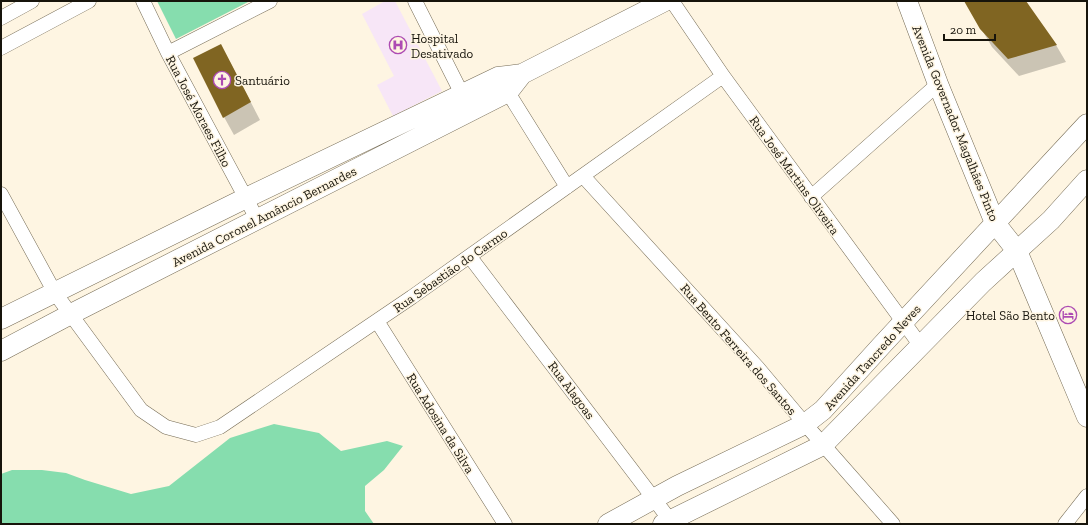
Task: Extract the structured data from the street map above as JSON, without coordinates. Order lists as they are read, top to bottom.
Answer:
{
  "streets": {
    "street": [
      "Rua José Moraes Filho",
      "Avenida Governador Magalhães Pinto",
      "Rua José Martins Oliveira",
      "Avenida Coronel Amâncio Bernardes",
      "Rua Sebastião do Carmo",
      "Rua Bento Ferreira dos Santos",
      "Avenida Tancredo Neves",
      "Rua Alagoas",
      "Rua Adosina da Silva"
    ]
  },
  "crossings": [
    ["Rua José Moraes Filho", "Avenida Coronel Amâncio Bernardes"],
    ["Avenida Governador Magalhães Pinto", "Avenida Tancredo Neves"],
    ["Rua José Martins Oliveira", "Rua Sebastião do Carmo"],
    ["Rua José Martins Oliveira", "Avenida Tancredo Neves"],
    ["Avenida Coronel Amâncio Bernardes", "Rua Sebastião do Carmo"],
    ["Rua Sebastião do Carmo", "Rua Bento Ferreira dos Santos"],
    ["Rua Sebastião do Carmo", "Rua Alagoas"],
    ["Rua Sebastião do Carmo", "Rua Adosina da Silva"],
    ["Rua Bento Ferreira dos Santos", "Avenida Tancredo Neves"],
    ["Avenida Tancredo Neves", "Rua Alagoas"]
  ],
  "places": {
    "hospital": ["Hospital Desativado"],
    "church": ["Santuário"],
    "hotel": ["Hotel São Bento"]
  },
  "scale_bar": "20 m"
}
